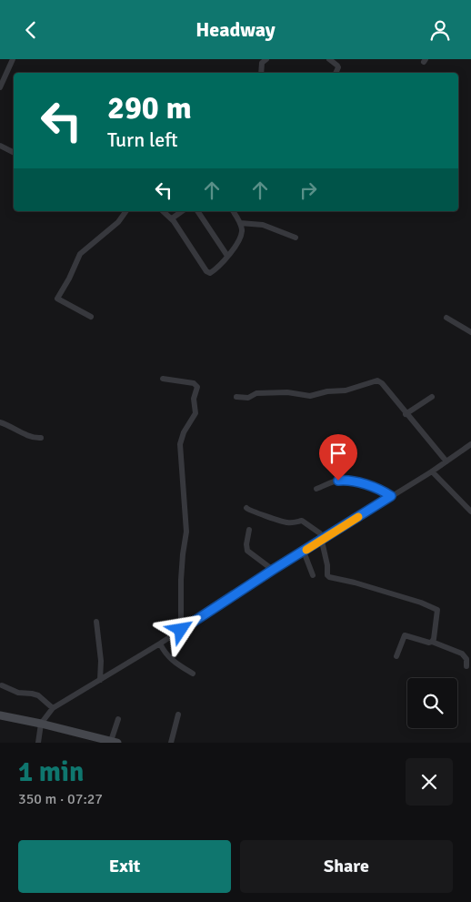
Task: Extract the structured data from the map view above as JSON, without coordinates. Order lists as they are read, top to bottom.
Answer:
{
  "page": {
    "header": "Headway",
    "turn": ["290 m", "Turn left"],
    "heading": ["1 min", "350 m · 07:27"],
    "buttons": ["Exit", "Share"]
  }
}
